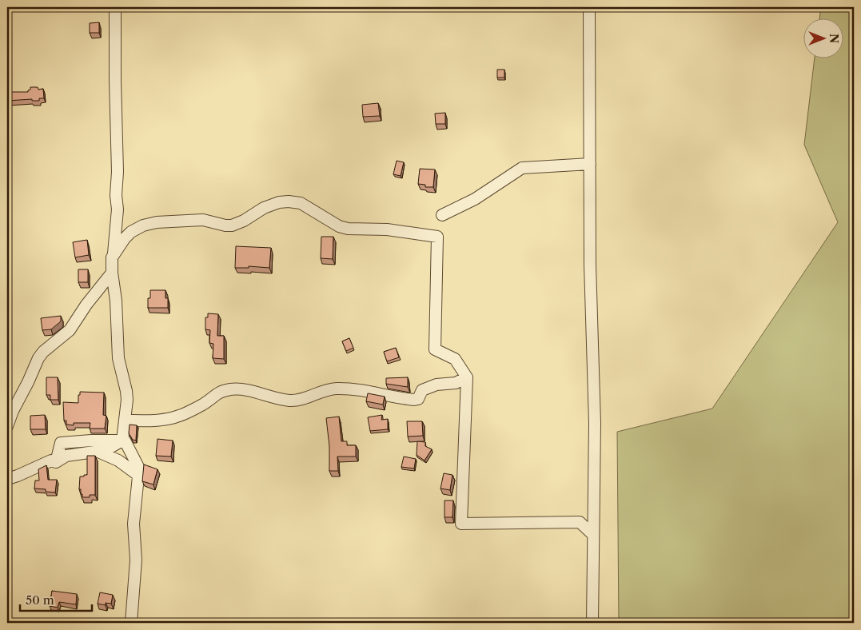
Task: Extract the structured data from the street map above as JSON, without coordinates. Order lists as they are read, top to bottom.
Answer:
{
  "scale_bar": "50 m",
  "north": "right"
}
